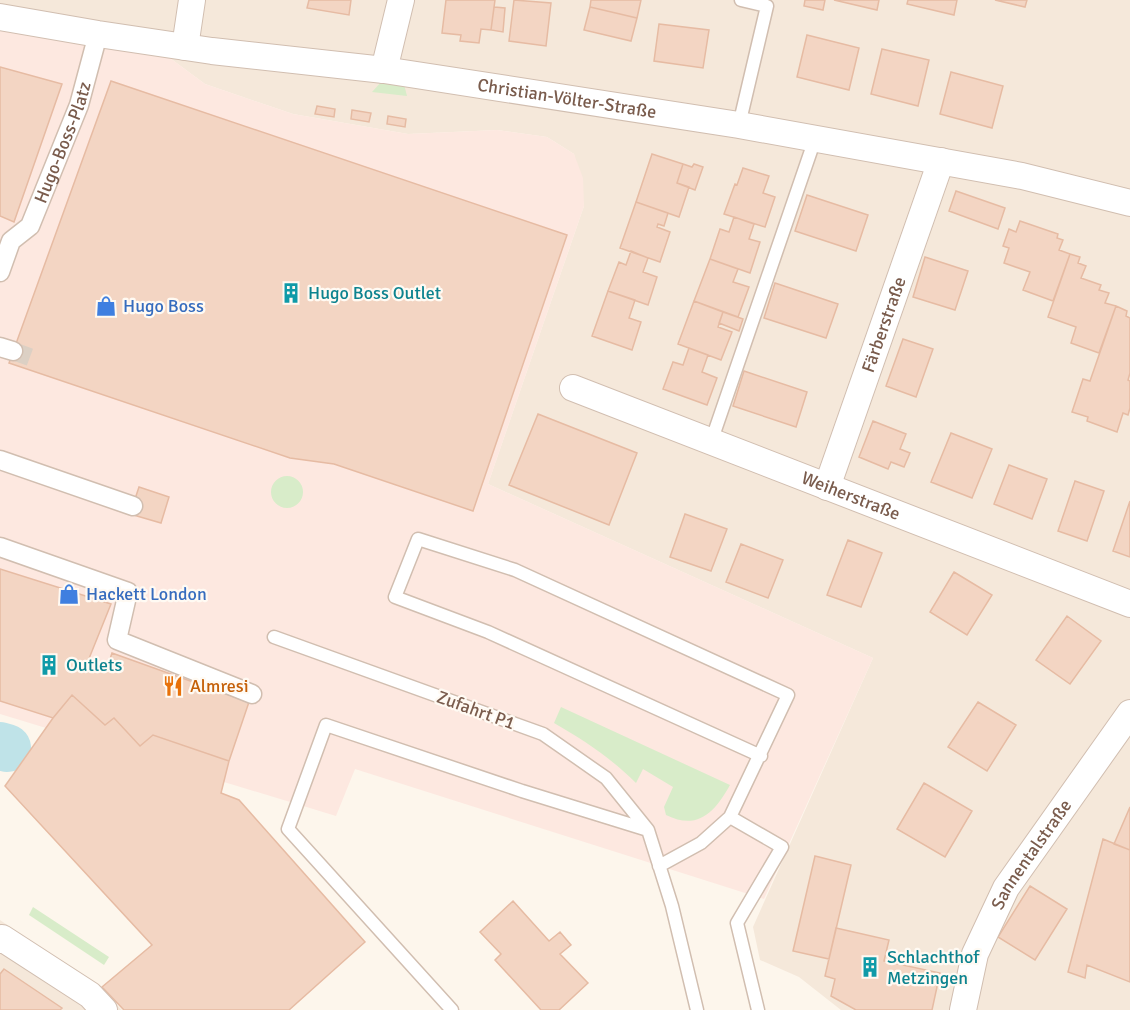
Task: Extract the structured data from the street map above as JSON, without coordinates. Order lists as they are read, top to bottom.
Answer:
{
  "streets": {
    "street": [
      "Christian-Völter-Straße",
      "Hugo-Boss-Platz",
      "Färberstraße",
      "Weiherstraße",
      "Sannentalstraße"
    ],
    "lane": ["Zufahrt P1"]
  },
  "crossings": [
    ["Christian-Völter-Straße", "Hugo-Boss-Platz"],
    ["Christian-Völter-Straße", "Färberstraße"],
    ["Färberstraße", "Weiherstraße"]
  ],
  "places": {
    "building": ["Hugo Boss Outlet", "Outlets", "Schlachthof Metzingen"],
    "shop": ["Hugo Boss", "Hackett London"],
    "restaurant": ["Almresi"]
  }
}
